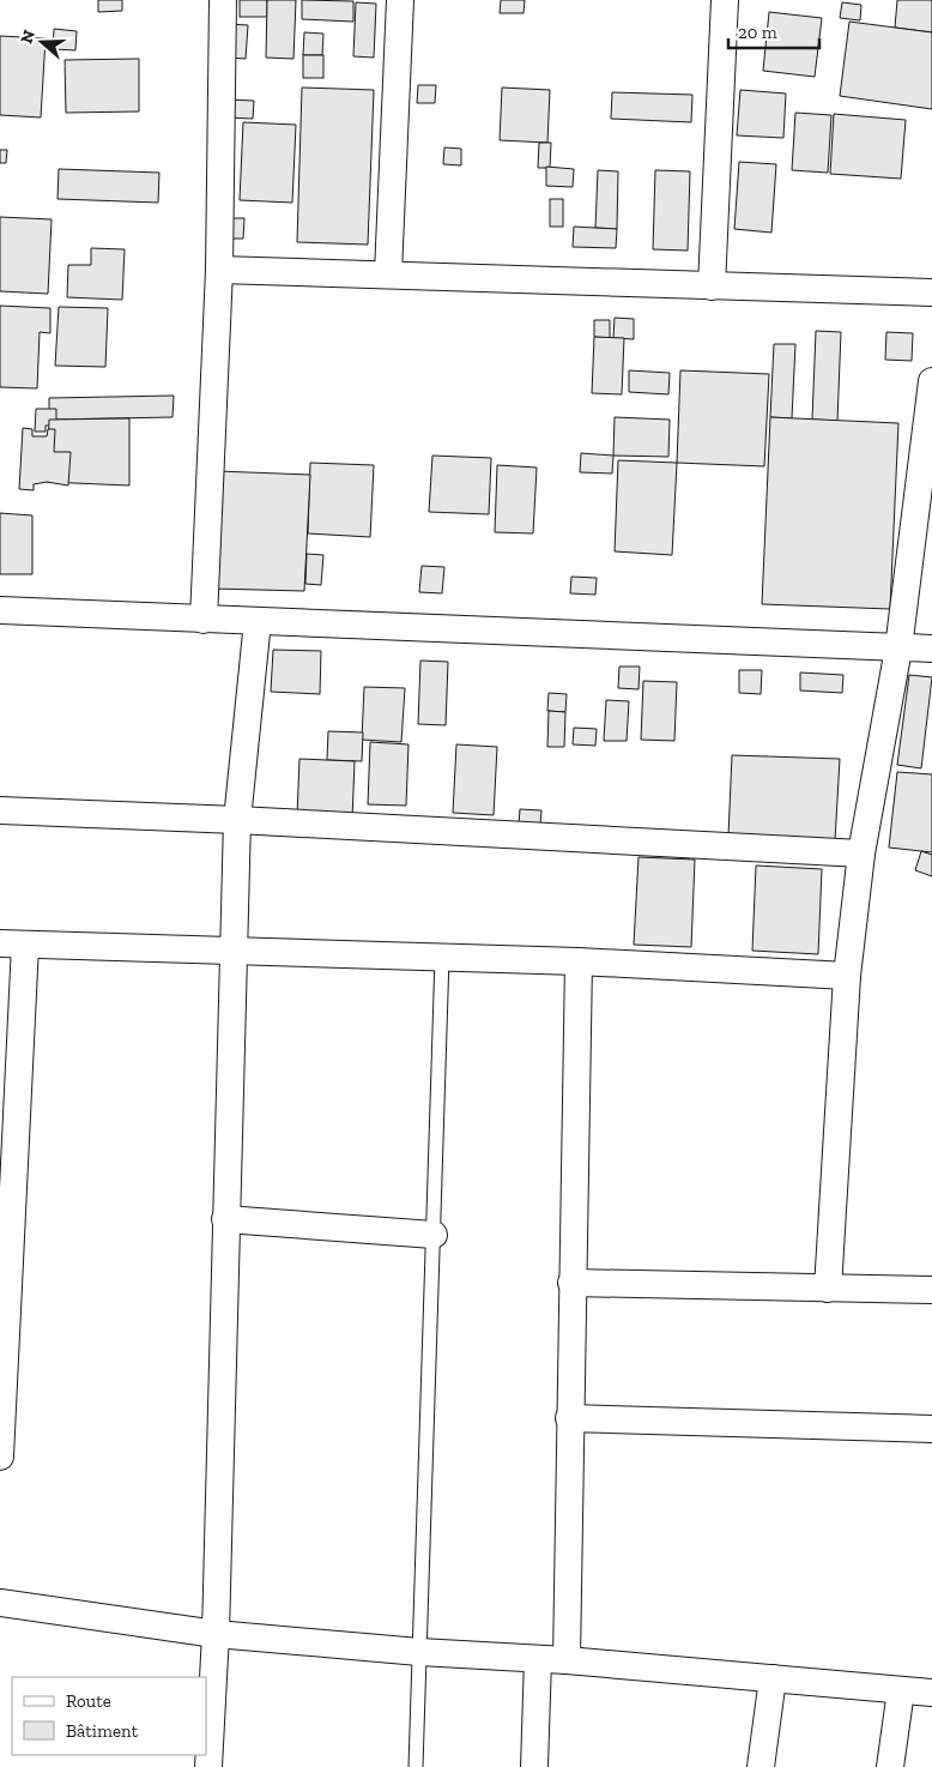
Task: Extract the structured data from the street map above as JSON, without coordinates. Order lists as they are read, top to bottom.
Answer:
{
  "legend": ["Route", "Bâtiment"],
  "scale_bar": "20 m",
  "north": "left"
}
